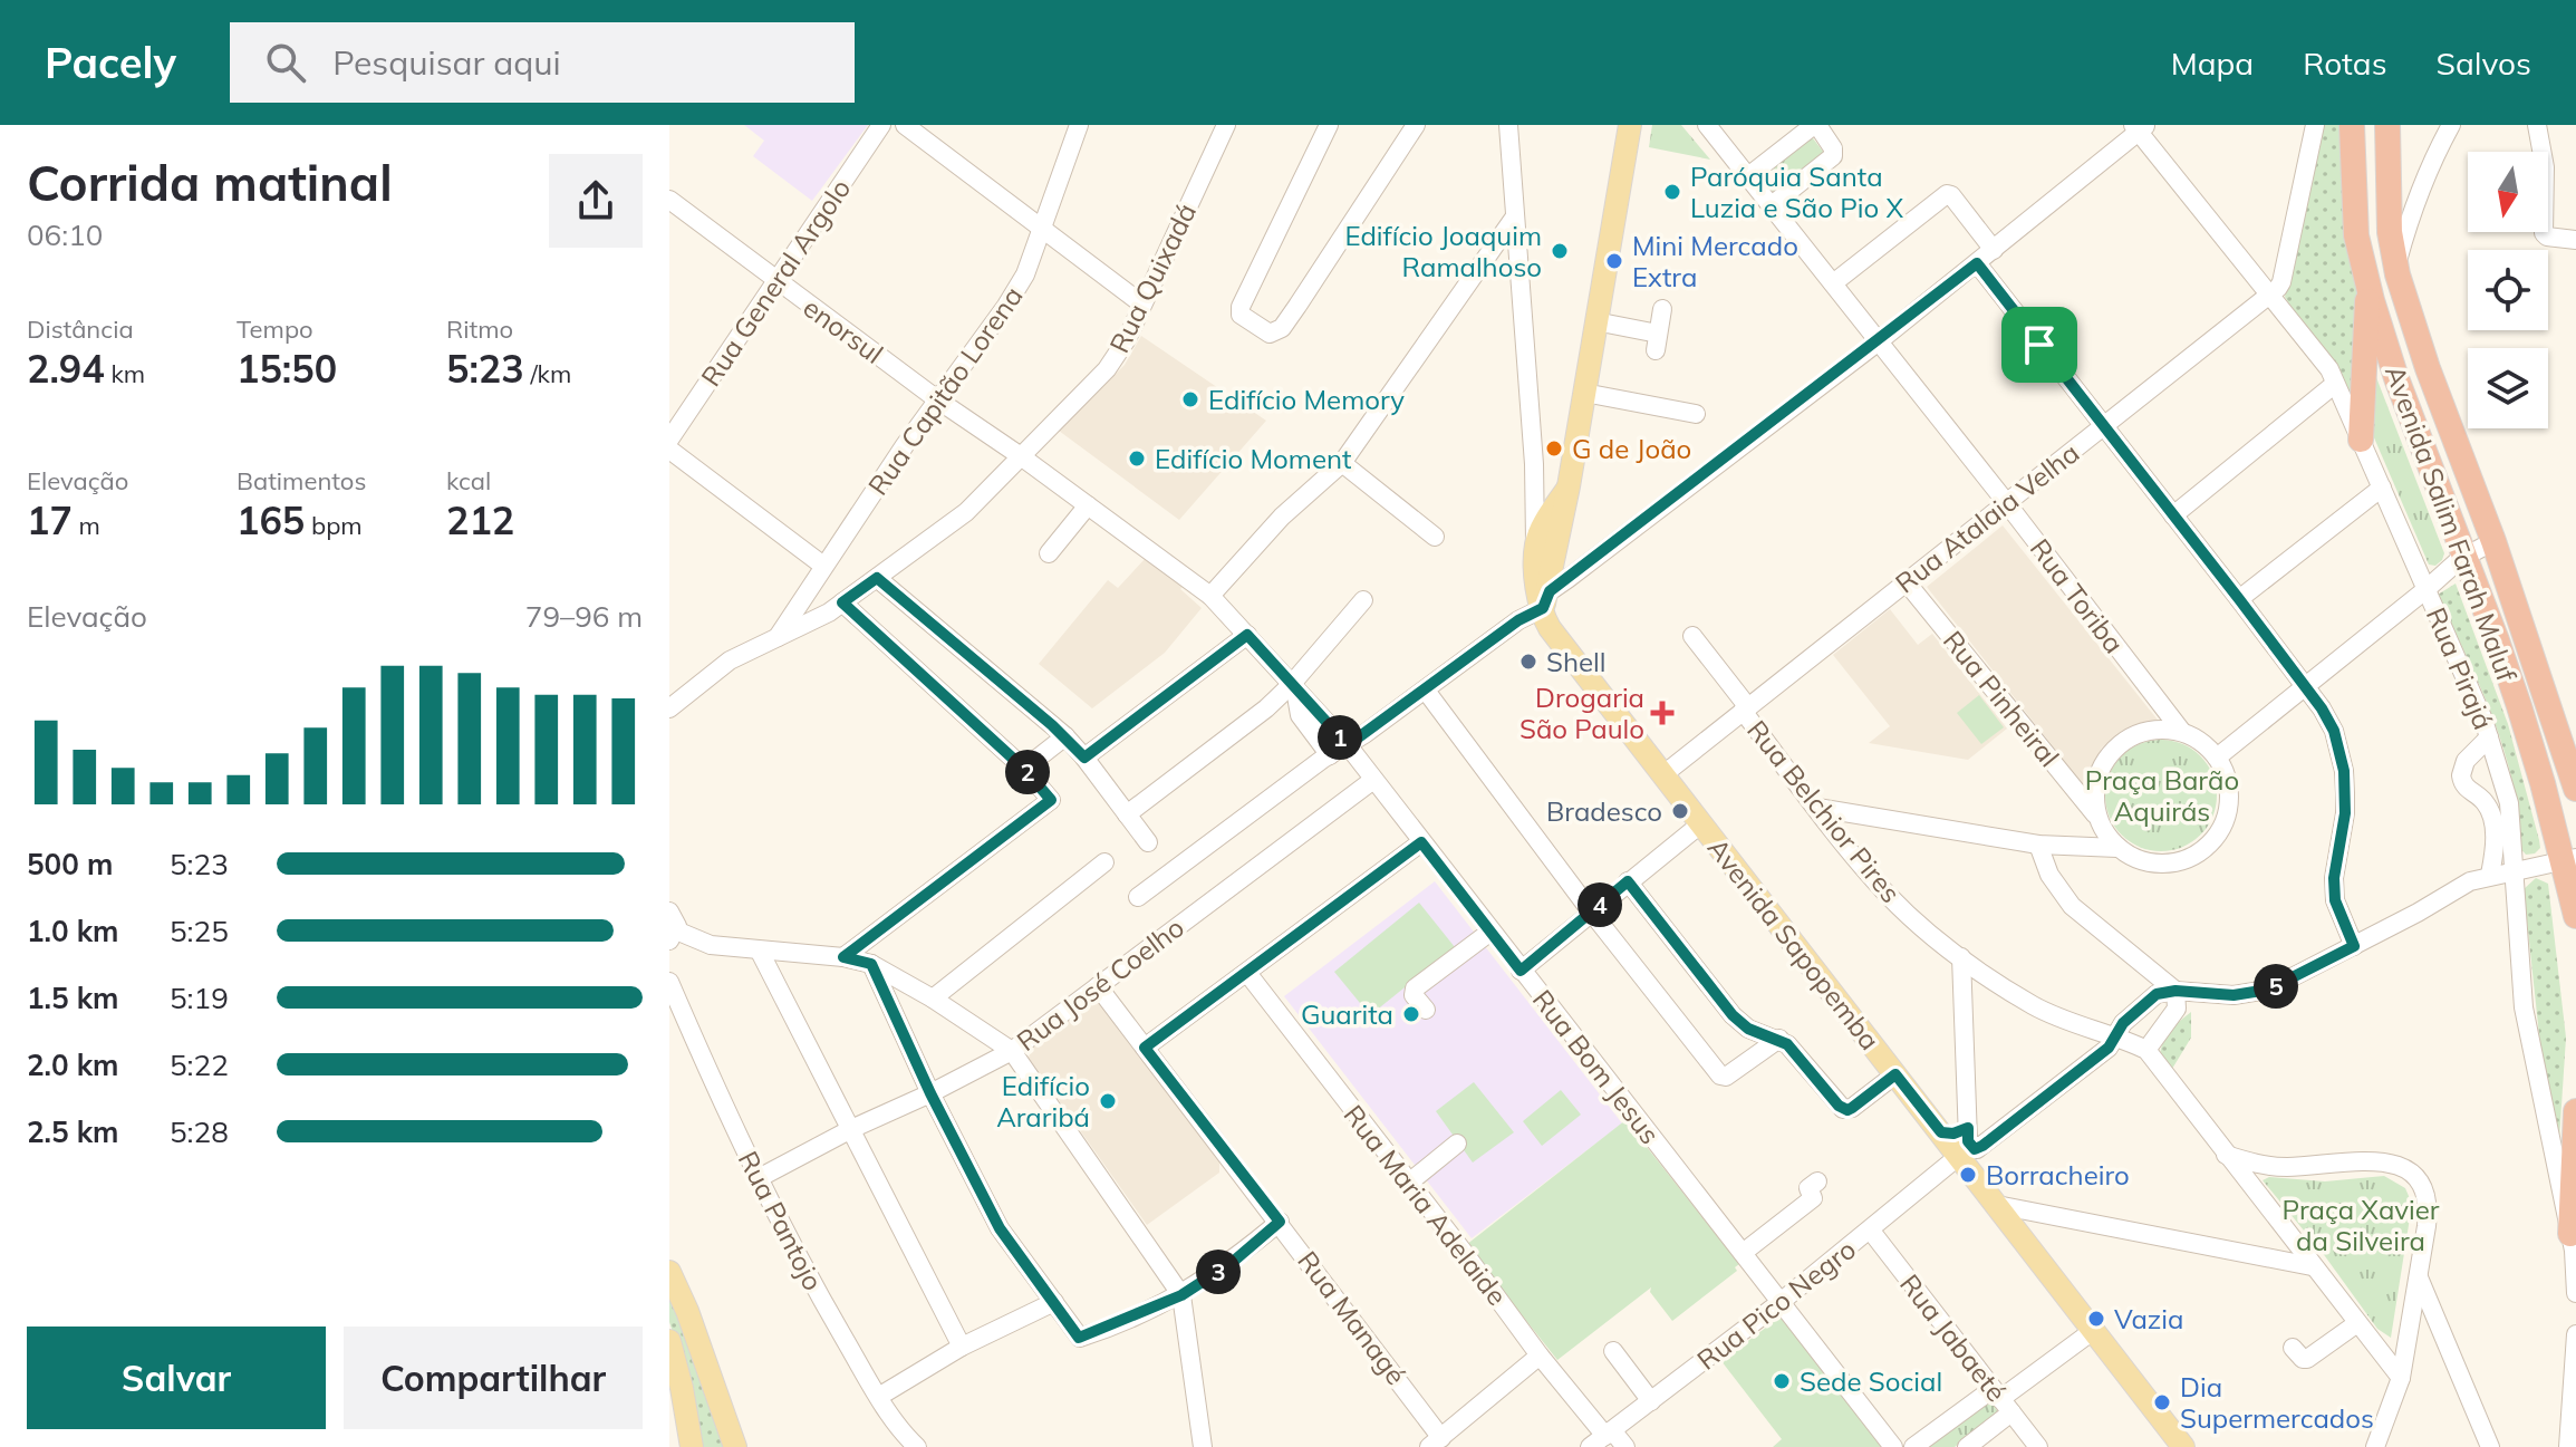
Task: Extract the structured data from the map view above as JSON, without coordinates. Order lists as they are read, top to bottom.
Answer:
{
  "streets": {
    "highway": ["Avenida Salim Farah Maluf"],
    "main road": ["Avenida Sapopemba"],
    "street": [
      "Rua Quixadá",
      "Rua General Argolo",
      "enorsul",
      "Rua Capitão Lorena",
      "Rua Atalaia Velha",
      "Rua Toriba",
      "Rua Pirajá",
      "Rua Pinheiral",
      "Rua Belchior Pires",
      "Rua José Coelho",
      "Rua Bom Jesus",
      "Rua Maria Adelaide",
      "Rua Pantojo",
      "Rua Pico Negro",
      "Rua Managé",
      "Rua Jabaeté"
    ]
  },
  "crossings": [
    ["Rua Quixadá", "enorsul"],
    ["Rua Quixadá", "Rua Capitão Lorena"],
    ["Rua Quixadá", "Rua Bom Jesus"],
    ["Rua General Argolo", "enorsul"],
    ["enorsul", "Rua Capitão Lorena"],
    ["enorsul", "Rua Bom Jesus"],
    ["Rua Atalaia Velha", "Rua Toriba"],
    ["Rua Atalaia Velha", "Rua Pirajá"],
    ["Rua Atalaia Velha", "Rua Pinheiral"],
    ["Rua Atalaia Velha", "Rua Belchior Pires"],
    ["Rua Atalaia Velha", "Avenida Sapopemba"],
    ["Rua Toriba", "Rua Pinheiral"],
    ["Avenida Sapopemba", "Rua Pico Negro"],
    ["Rua José Coelho", "Rua Bom Jesus"],
    ["Rua José Coelho", "Rua Pantojo"],
    ["Rua José Coelho", "Rua Managé"],
    ["Rua Bom Jesus", "Rua Pico Negro"],
    ["Rua Maria Adelaide", "Rua Pico Negro"],
    ["Rua Pico Negro", "Rua Jabaeté"]
  ],
  "parks": ["Praça Barão Aquirás", "Praça Xavier da Silveira"],
  "places": {
    "other": [
      "Paróquia Santa Luzia e São Pio X",
      "Edifício Joaquim Ramalhoso",
      "Mini Mercado Extra",
      "Edifício Memory",
      "G de João",
      "Edifício Moment",
      "Shell",
      "Bradesco",
      "Guarita",
      "Edifício Araribá",
      "Borracheiro",
      "Vazia",
      "Sede Social",
      "Dia Supermercados"
    ],
    "health": ["Drogaria São Paulo"]
  },
  "north": "bottom",
  "page": {
    "header": "Pacely",
    "search": "Pesquisar aqui",
    "nav": ["Mapa", "Rotas", "Salvos"],
    "heading": ["Corrida matinal", "06:10"],
    "stats": [
      ["Distância", "2.94 km"],
      ["Tempo", "15:50"],
      ["Ritmo", "5:23 /km"],
      ["Elevação", "17 m"],
      ["Batimentos", "165 bpm"],
      ["kcal", "212"]
    ],
    "chart": ["Elevação", "79–96 m"],
    "pins": [
      "1",
      "2",
      "4",
      "5",
      "3"
    ],
    "list": [
      {
        "name": "500 m",
        "note": "5:23"
      },
      {
        "name": "1.0 km",
        "note": "5:25"
      },
      {
        "name": "1.5 km",
        "note": "5:19"
      },
      {
        "name": "2.0 km",
        "note": "5:22"
      },
      {
        "name": "2.5 km",
        "note": "5:28"
      }
    ],
    "buttons": ["Salvar", "Compartilhar"]
  }
}
